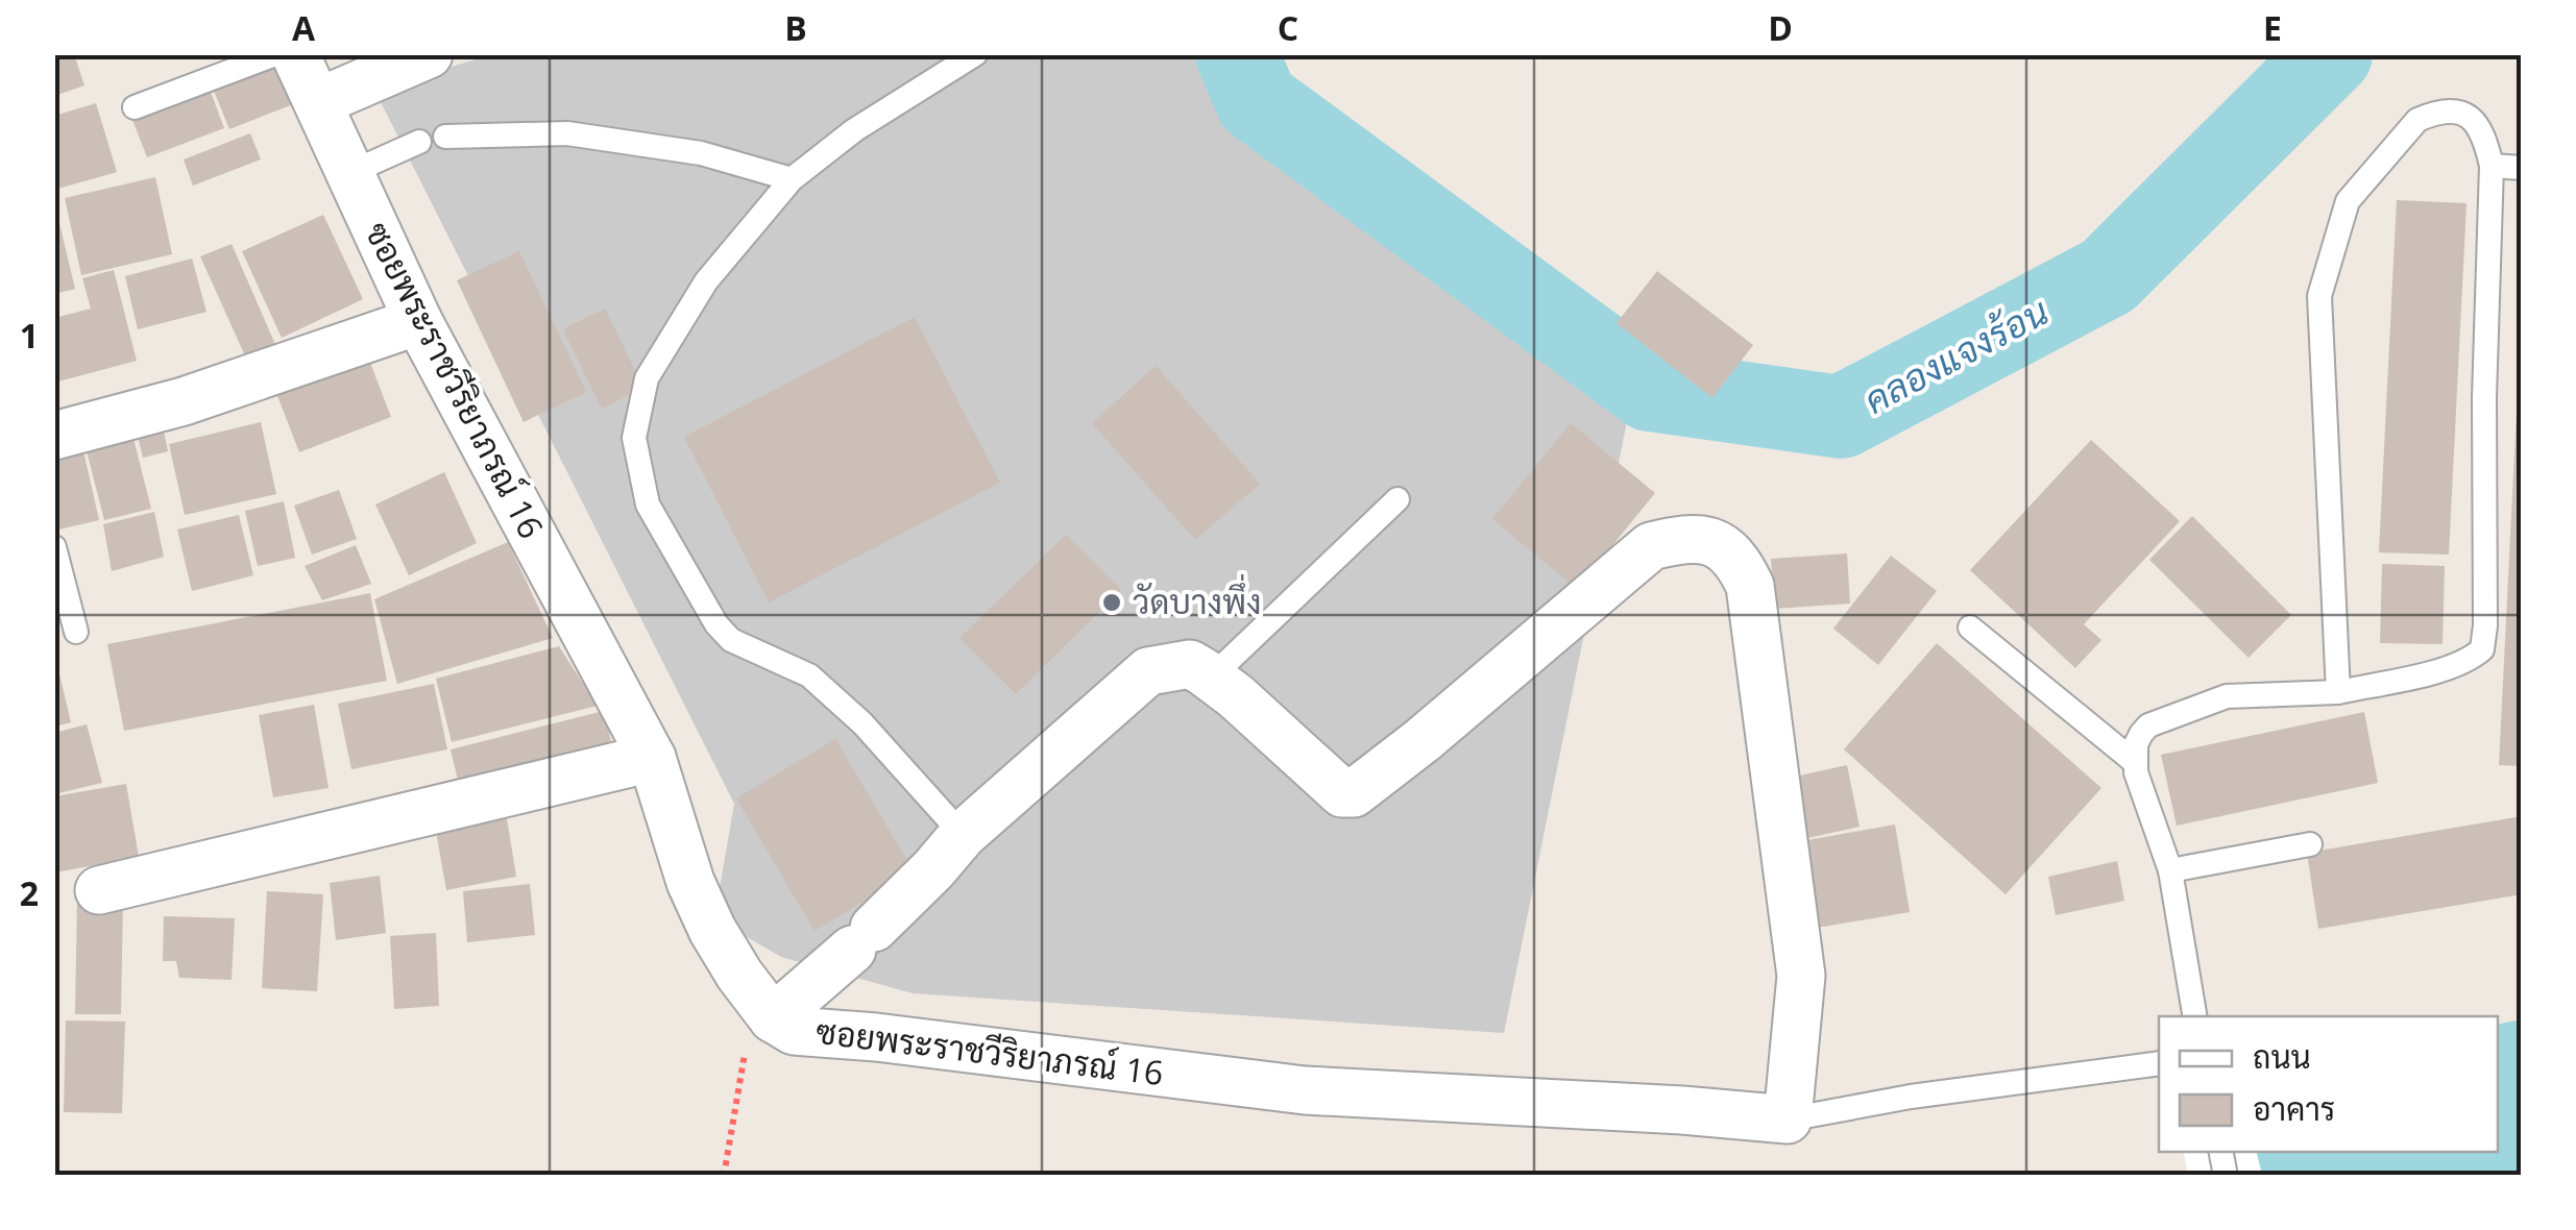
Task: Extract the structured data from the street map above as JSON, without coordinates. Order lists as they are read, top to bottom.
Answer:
{
  "streets": {
    "street": ["ซอยพระราชวีริยาภรณ์ 16"]
  },
  "water": ["คลองแจงร้อน"],
  "places": ["วัดบางพึ่ง"],
  "legend": ["ถนน", "อาคาร"],
  "grid": {
    "columns": [
      "A",
      "B",
      "C",
      "D",
      "E"
    ],
    "rows": ["1", "2"]
  }
}
